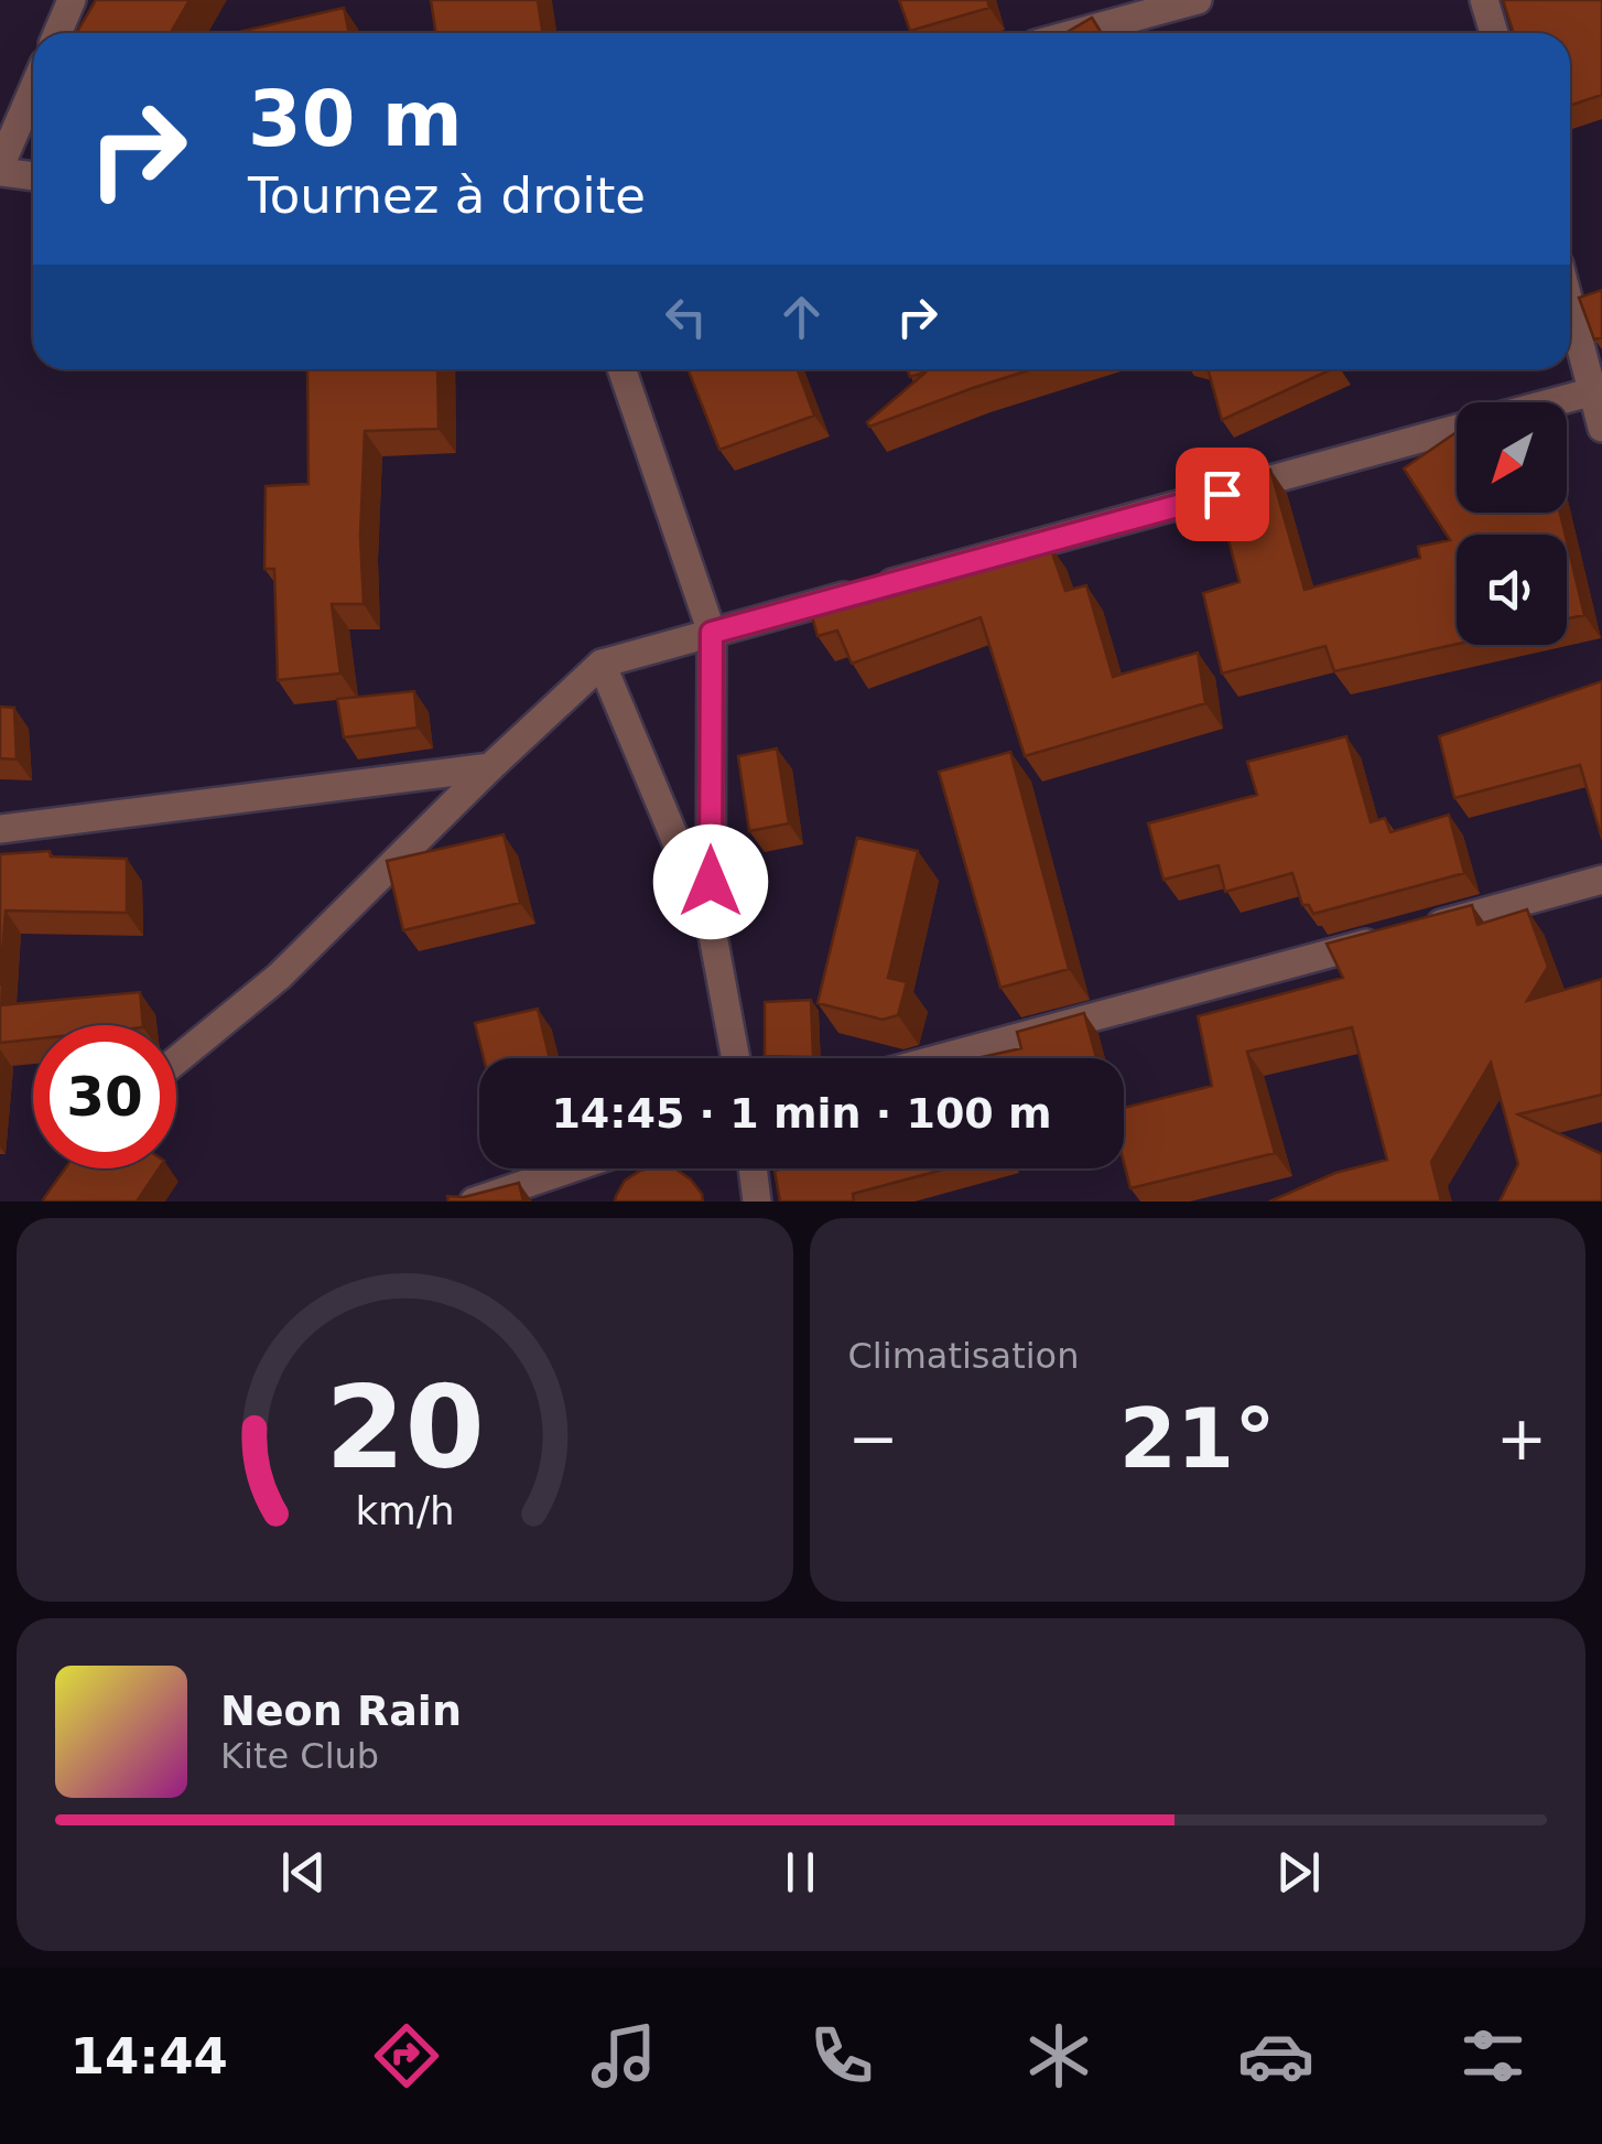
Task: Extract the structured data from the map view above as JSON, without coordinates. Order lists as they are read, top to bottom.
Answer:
{
  "north": "bottom left",
  "page": {
    "turn": ["30 m", "Tournez à droite"],
    "limit": "30",
    "trip": "14:45 · 1 min · 100 m",
    "tile": "Climatisation",
    "heat": ["−", "21°", "+"],
    "song": ["Neon Rain", "Kite Club"],
    "tabs": "14:44",
    "gauge": ["20", "km/h"]
  }
}
